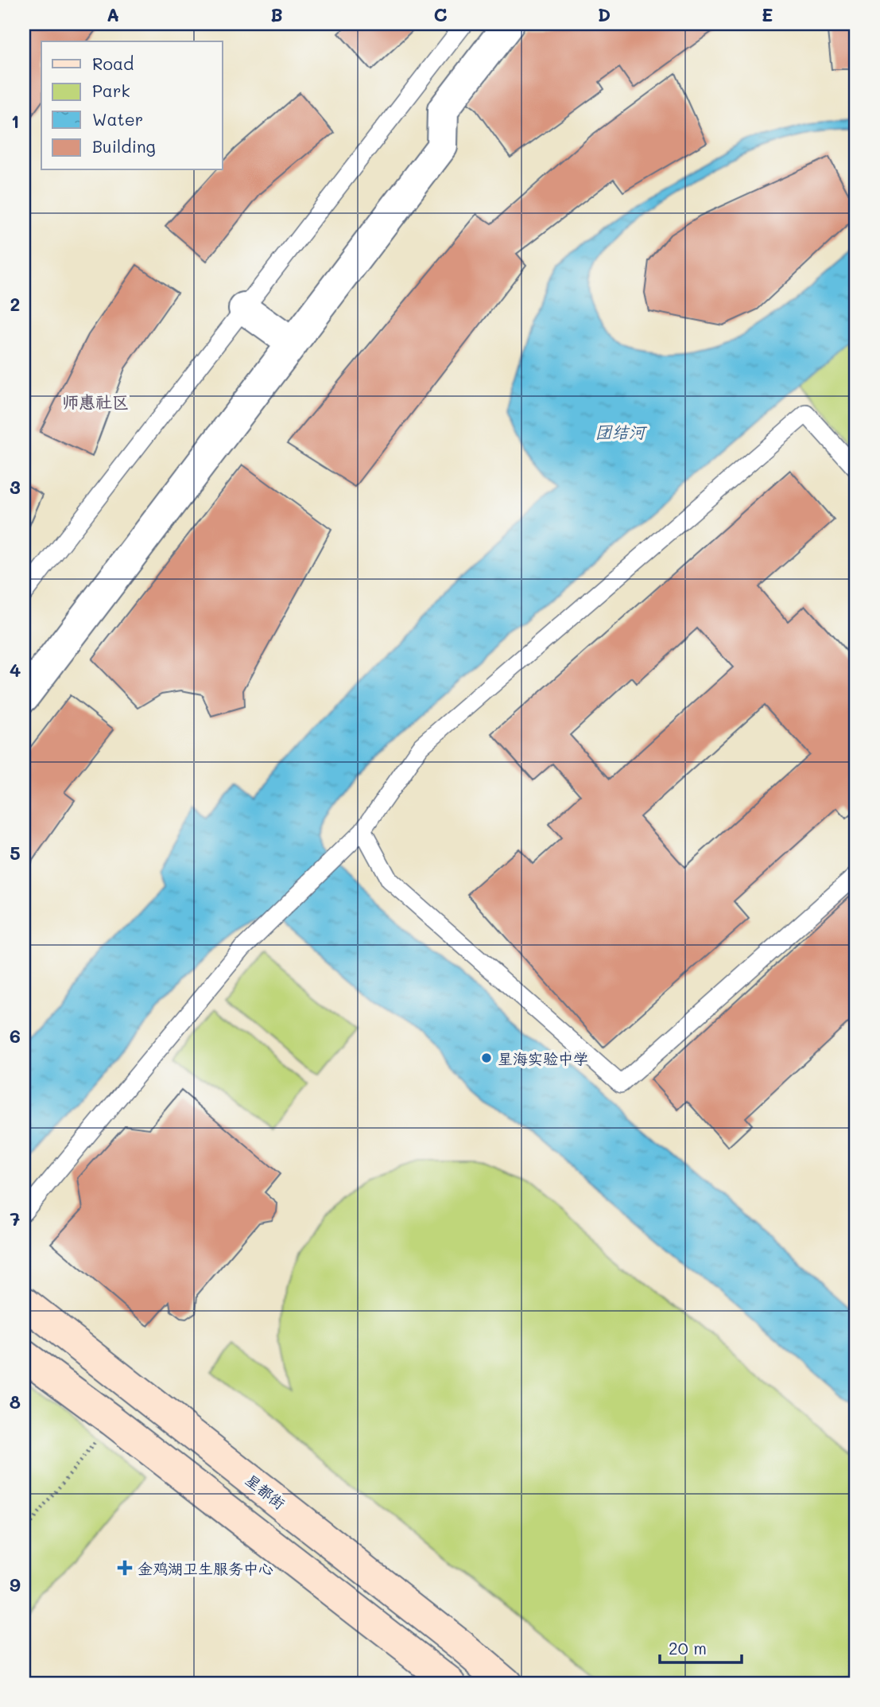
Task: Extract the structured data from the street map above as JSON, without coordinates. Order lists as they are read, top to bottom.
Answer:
{
  "streets": {
    "main road": ["星都街"]
  },
  "districts": ["师惠社区"],
  "water": ["团结河"],
  "places": {
    "other": ["星海实验中学"],
    "health": ["金鸡湖卫生服务中心"]
  },
  "legend": [
    "Road",
    "Park",
    "Water",
    "Building"
  ],
  "scale_bar": "20 m",
  "grid": {
    "columns": [
      "A",
      "B",
      "C",
      "D",
      "E"
    ],
    "rows": [
      "1",
      "2",
      "3",
      "4",
      "5",
      "6",
      "7",
      "8",
      "9"
    ]
  }
}
